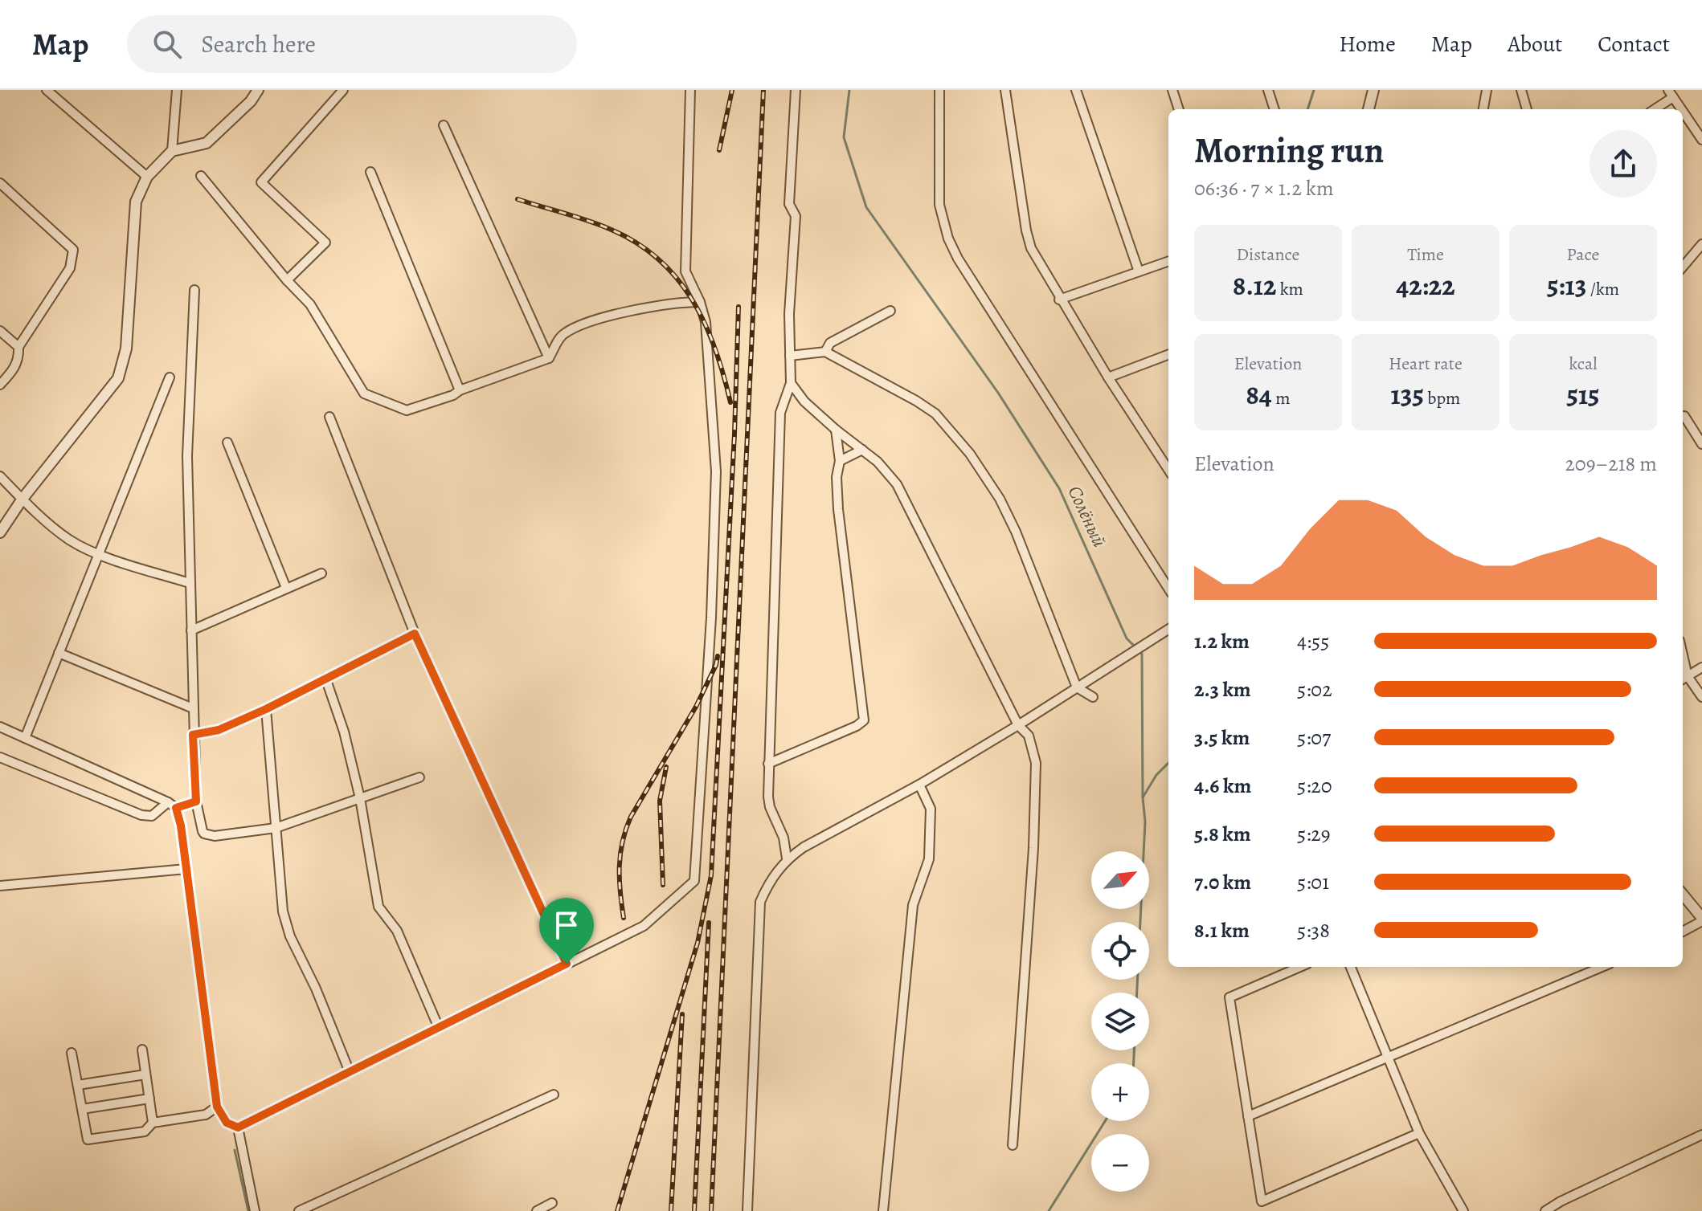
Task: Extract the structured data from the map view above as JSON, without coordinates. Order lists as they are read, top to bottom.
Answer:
{
  "water": ["Солёный"],
  "north": "top right",
  "page": {
    "header": "Map",
    "search": "Search here",
    "nav": [
      "Home",
      "Map",
      "About",
      "Contact"
    ],
    "heading": ["Morning run", "06:36 · 7 × 1.2 km"],
    "stats": [
      ["Distance", "8.12 km"],
      ["Time", "42:22"],
      ["Pace", "5:13 /km"],
      ["Elevation", "84 m"],
      ["Heart rate", "135 bpm"],
      ["kcal", "515"]
    ],
    "chart": ["Elevation", "209–218 m"],
    "list": [
      {
        "name": "1.2 km",
        "note": "4:55"
      },
      {
        "name": "2.3 km",
        "note": "5:02"
      },
      {
        "name": "3.5 km",
        "note": "5:07"
      },
      {
        "name": "4.6 km",
        "note": "5:20"
      },
      {
        "name": "5.8 km",
        "note": "5:29"
      },
      {
        "name": "7.0 km",
        "note": "5:01"
      },
      {
        "name": "8.1 km",
        "note": "5:38"
      }
    ],
    "map_buttons": ["+", "−"]
  }
}
